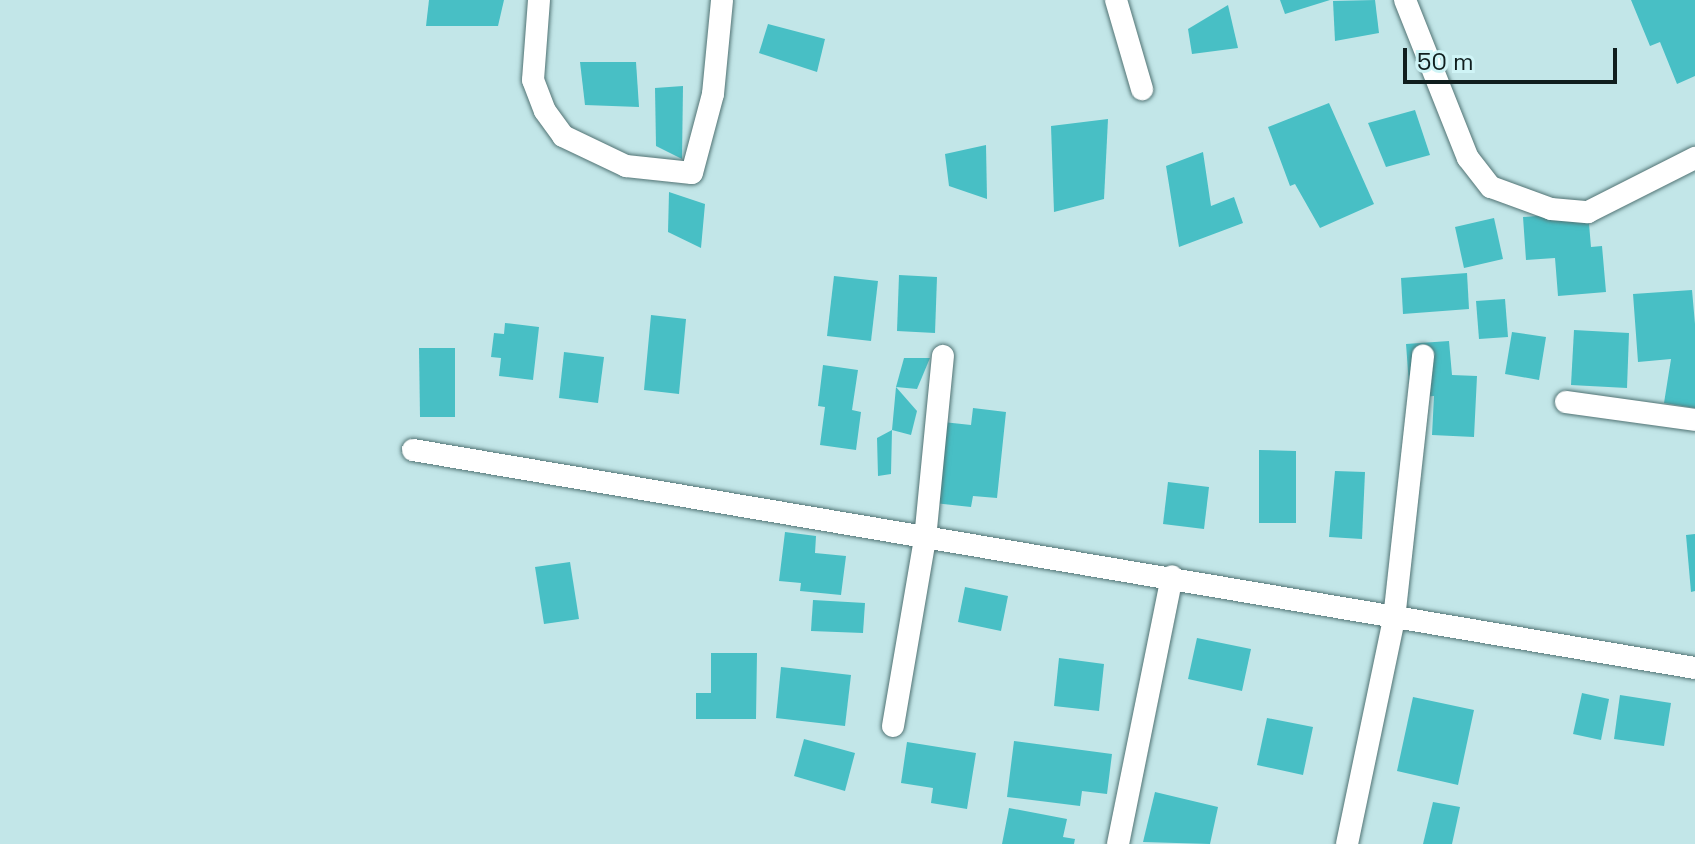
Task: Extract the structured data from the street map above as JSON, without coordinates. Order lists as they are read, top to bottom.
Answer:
{
  "scale_bar": "50 m"
}
